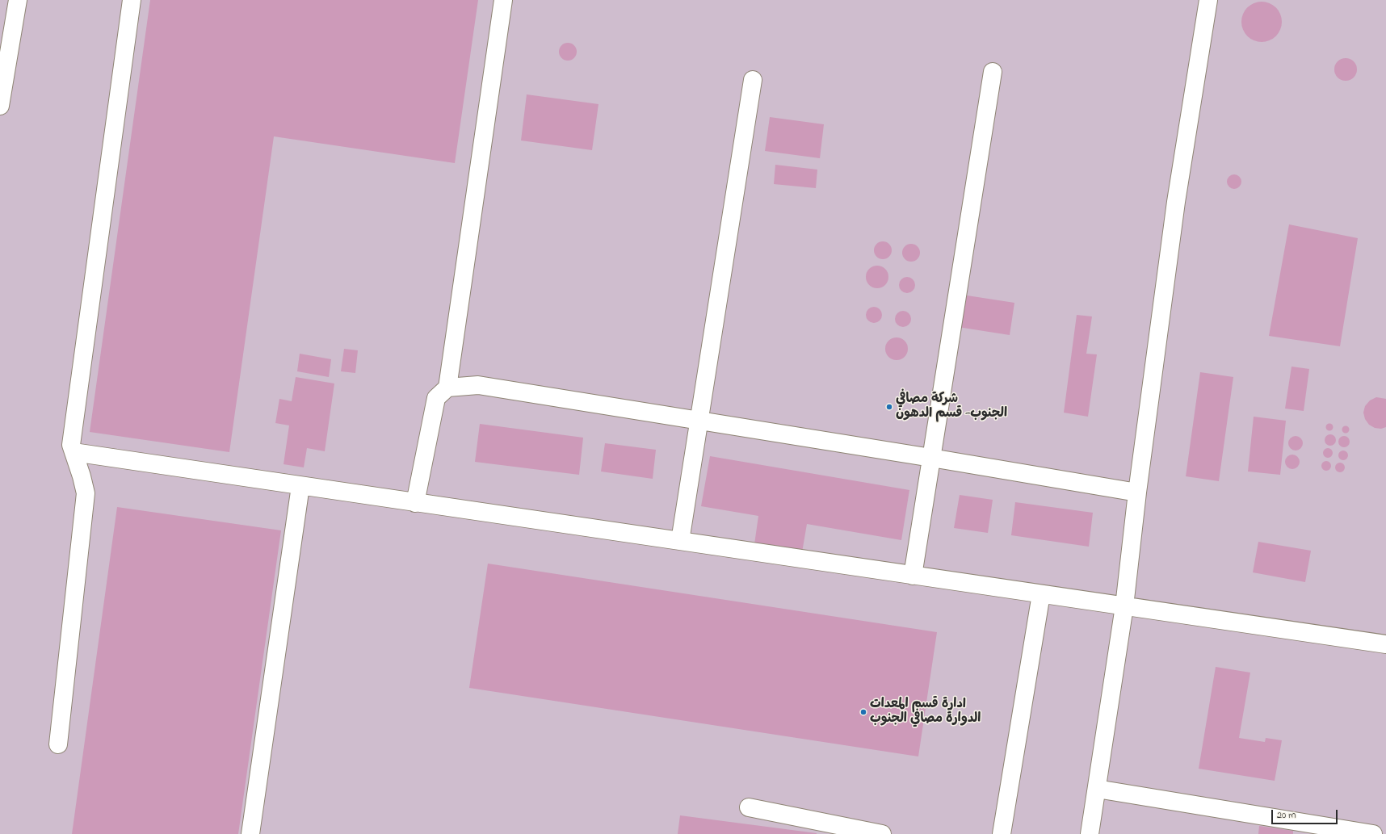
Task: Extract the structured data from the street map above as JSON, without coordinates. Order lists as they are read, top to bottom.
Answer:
{
  "places": ["شركة مصافي الجنوب- قسم الدهون", "ادارة قسم المعدات الدوارة مصافي الجنوب"],
  "scale_bar": "20 m"
}
